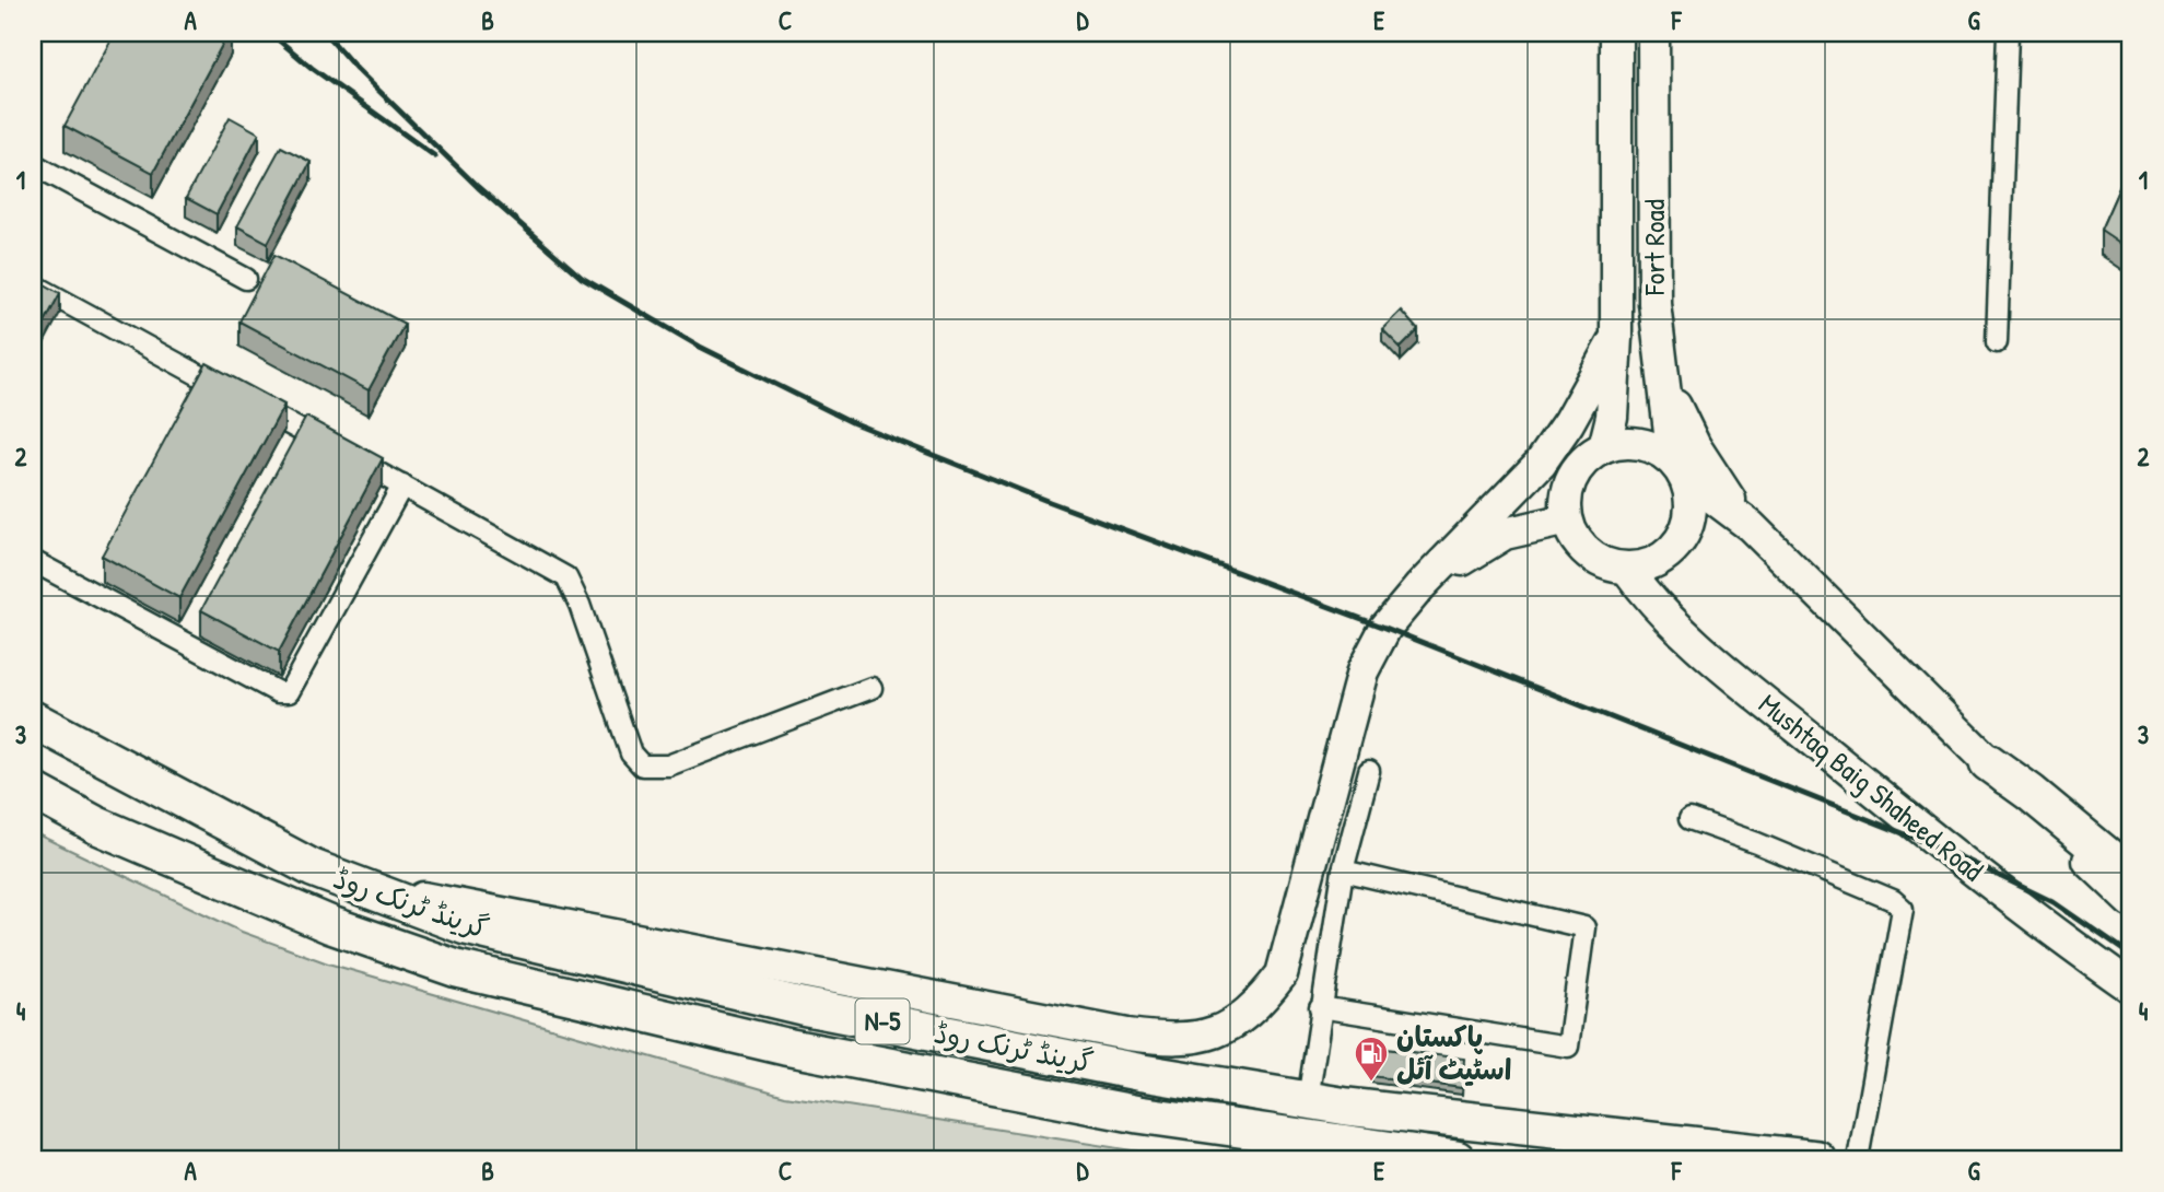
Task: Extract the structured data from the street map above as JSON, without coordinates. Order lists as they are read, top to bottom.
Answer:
{
  "streets": {
    "highway": ["گرینڈ ٹرنک روڈ", "N-5"],
    "main road": ["Fort Road", "Mushtaq Baig Shaheed Road"]
  },
  "crossings": [
    ["Fort Road", "Mushtaq Baig Shaheed Road"]
  ],
  "places": {
    "fuel station": ["پاکستان اسٹیٹ آئل"]
  },
  "grid": {
    "columns": [
      "A",
      "B",
      "C",
      "D",
      "E",
      "F",
      "G"
    ],
    "rows": [
      "1",
      "2",
      "3",
      "4"
    ]
  }
}
